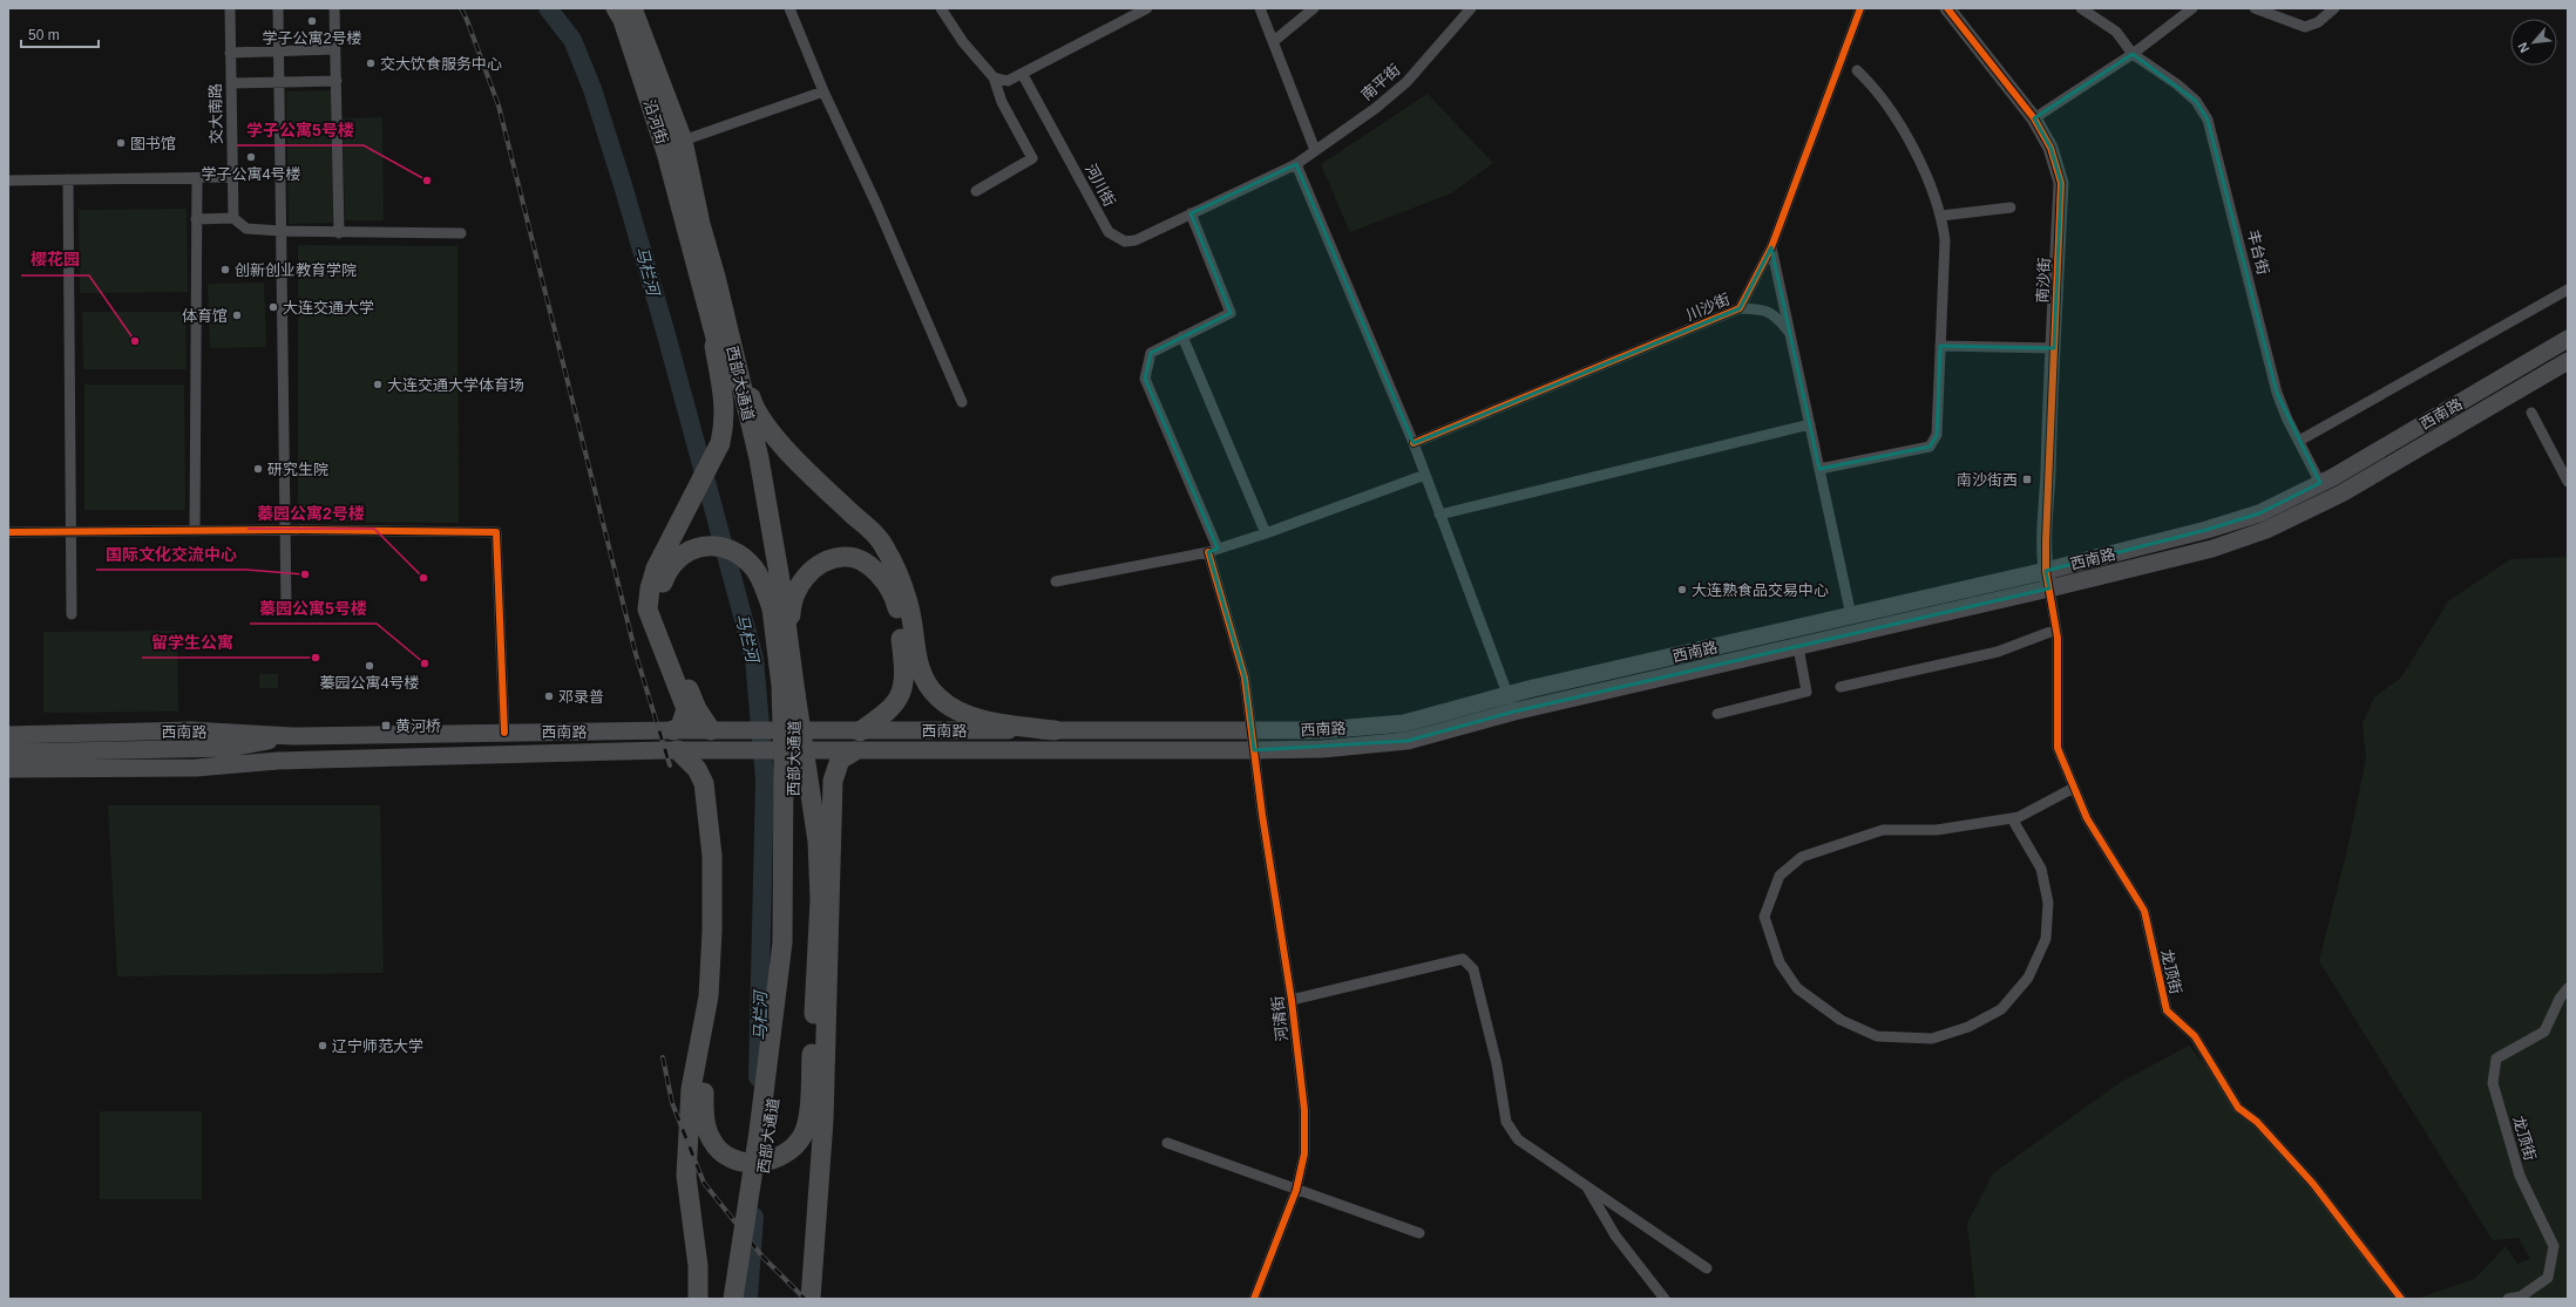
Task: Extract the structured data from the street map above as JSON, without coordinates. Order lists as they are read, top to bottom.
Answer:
{
  "streets": {
    "highway": ["沿河街", "西部大通道"],
    "main road": ["西南路"],
    "street": [
      "南平街",
      "交大南路",
      "河川街",
      "丰台街",
      "南沙街",
      "川沙街",
      "龙顶街",
      "河清街"
    ]
  },
  "crossings": [
    ["南平街", "河川街"],
    ["沿河街", "西部大通道"],
    ["河川街", "河清街"],
    ["丰台街", "西南路"],
    ["南沙街", "西南路"],
    ["南沙街", "龙顶街"],
    ["西南路", "龙顶街"],
    ["西南路", "河清街"]
  ],
  "water": ["马栏河"],
  "places": {
    "other": [
      "学子公寓2号楼",
      "交大饮食服务中心",
      "图书馆",
      "学子公寓4号楼",
      "学子公寓5号楼",
      "创新创业教育学院",
      "大连交通大学",
      "体育馆",
      "樱花园",
      "大连交通大学体育场",
      "研究生院",
      "国际文化交流中心",
      "蓁园公寓2号楼",
      "大连熟食品交易中心",
      "留学生公寓",
      "蓁园公寓5号楼",
      "蓁园公寓4号楼",
      "邓录普",
      "辽宁师范大学"
    ],
    "transit": ["南沙街西", "黄河桥"]
  },
  "scale_bar": "50 m",
  "north": "bottom left"
}
